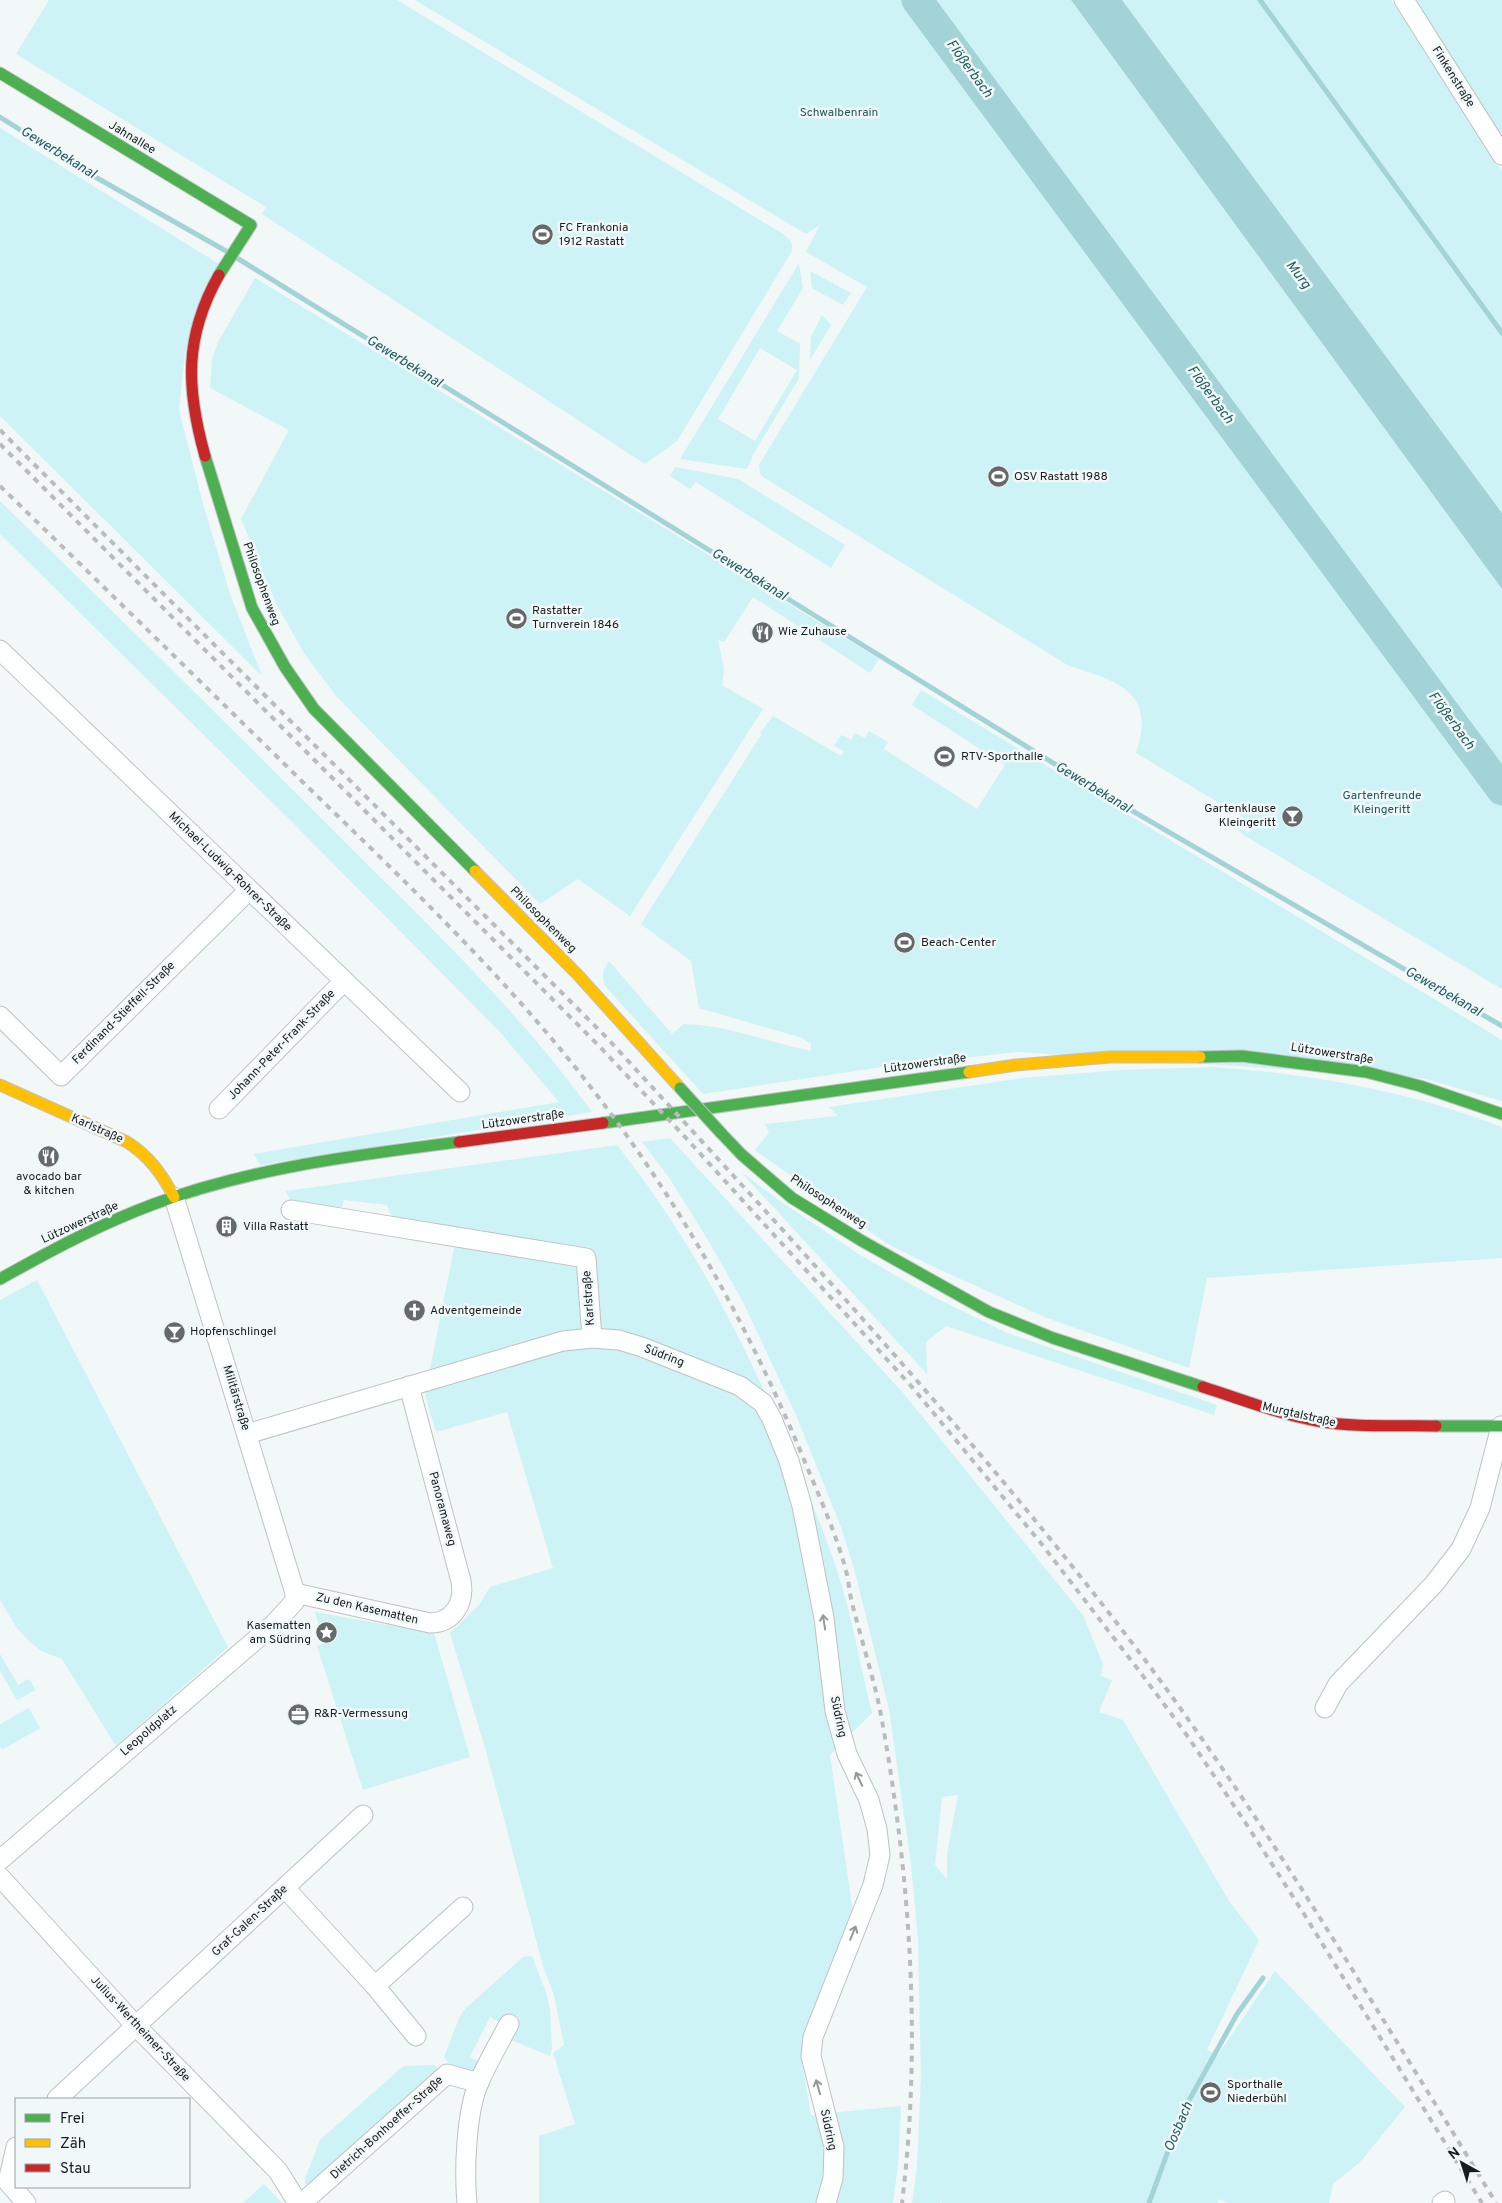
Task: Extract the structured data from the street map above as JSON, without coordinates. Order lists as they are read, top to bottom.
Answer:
{
  "streets": {
    "street": [
      "Finkenstraße",
      "Jahnallee",
      "Philosophenweg",
      "Michael-Ludwig-Rohrer-Straße",
      "Ferdinand-Stieffell-Straße",
      "Johann-Peter-Frank-Straße",
      "Lützowerstraße",
      "Karlstraße",
      "Südring",
      "Militärstraße",
      "Murgtalstraße",
      "Panoramaweg",
      "Zu den Kasematten",
      "Leopoldplatz",
      "Graf-Galen-Straße",
      "Julius-Wertheimer-Straße",
      "Dietrich-Bonhoeffer-Straße"
    ]
  },
  "crossings": [
    ["Jahnallee", "Philosophenweg"],
    ["Philosophenweg", "Murgtalstraße"],
    ["Michael-Ludwig-Rohrer-Straße", "Ferdinand-Stieffell-Straße"],
    ["Michael-Ludwig-Rohrer-Straße", "Johann-Peter-Frank-Straße"],
    ["Lützowerstraße", "Karlstraße"],
    ["Lützowerstraße", "Militärstraße"],
    ["Karlstraße", "Südring"],
    ["Karlstraße", "Militärstraße"],
    ["Karlstraße", "Panoramaweg"],
    ["Militärstraße", "Zu den Kasematten"],
    ["Militärstraße", "Leopoldplatz"],
    ["Panoramaweg", "Zu den Kasematten"],
    ["Zu den Kasematten", "Leopoldplatz"],
    ["Graf-Galen-Straße", "Julius-Wertheimer-Straße"]
  ],
  "one_way": ["Südring"],
  "water": [
    "Flößerbach",
    "Gewerbekanal",
    "Murg",
    "Oosbach"
  ],
  "parks": ["Schwalbenrain", "Gartenfreunde Kleingeritt"],
  "places": {
    "sports": [
      "FC Frankonia 1912 Rastatt",
      "OSV Rastatt 1988",
      "Rastatter Turnverein 1846",
      "RTV-Sporthalle",
      "Beach-Center",
      "Sporthalle Niederbühl"
    ],
    "restaurant": ["Wie Zuhause", "avocado bar & kitchen"],
    "bar": ["Gartenklause Kleingeritt", "Hopfenschlingel"],
    "building": ["Villa Rastatt"],
    "church": ["Adventgemeinde"],
    "place": ["Kasematten am Südring"],
    "office": ["R&R-Vermessung"]
  },
  "legend": ["Frei", "Zäh", "Stau"],
  "north": "top left"
}
